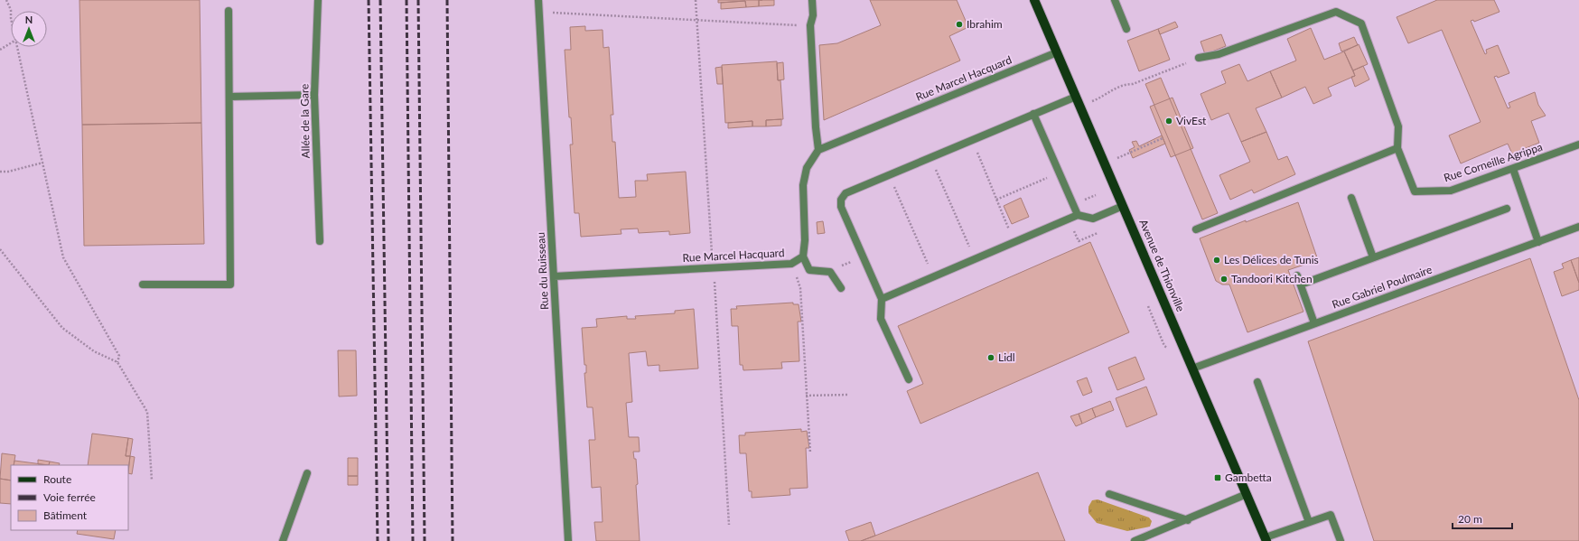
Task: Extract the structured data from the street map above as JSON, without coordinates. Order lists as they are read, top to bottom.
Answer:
{
  "streets": {
    "main road": ["Avenue de Thionville"],
    "street": [
      "Rue Marcel Hacquard",
      "Allée de la Gare",
      "Rue Corneille Agrippa",
      "Rue du Ruisseau",
      "Rue Gabriel Poulmaire"
    ]
  },
  "crossings": [
    ["Rue Marcel Hacquard", "Avenue de Thionville"],
    ["Rue Marcel Hacquard", "Rue du Ruisseau"],
    ["Avenue de Thionville", "Rue Gabriel Poulmaire"]
  ],
  "places": {
    "other": [
      "Ibrahim",
      "VivEst",
      "Les Délices de Tunis",
      "Tandoori Kitchen",
      "Lidl"
    ],
    "transit": ["Gambetta"]
  },
  "legend": ["Route", "Voie ferrée", "Bâtiment"],
  "scale_bar": "20 m",
  "north": "top"
}
